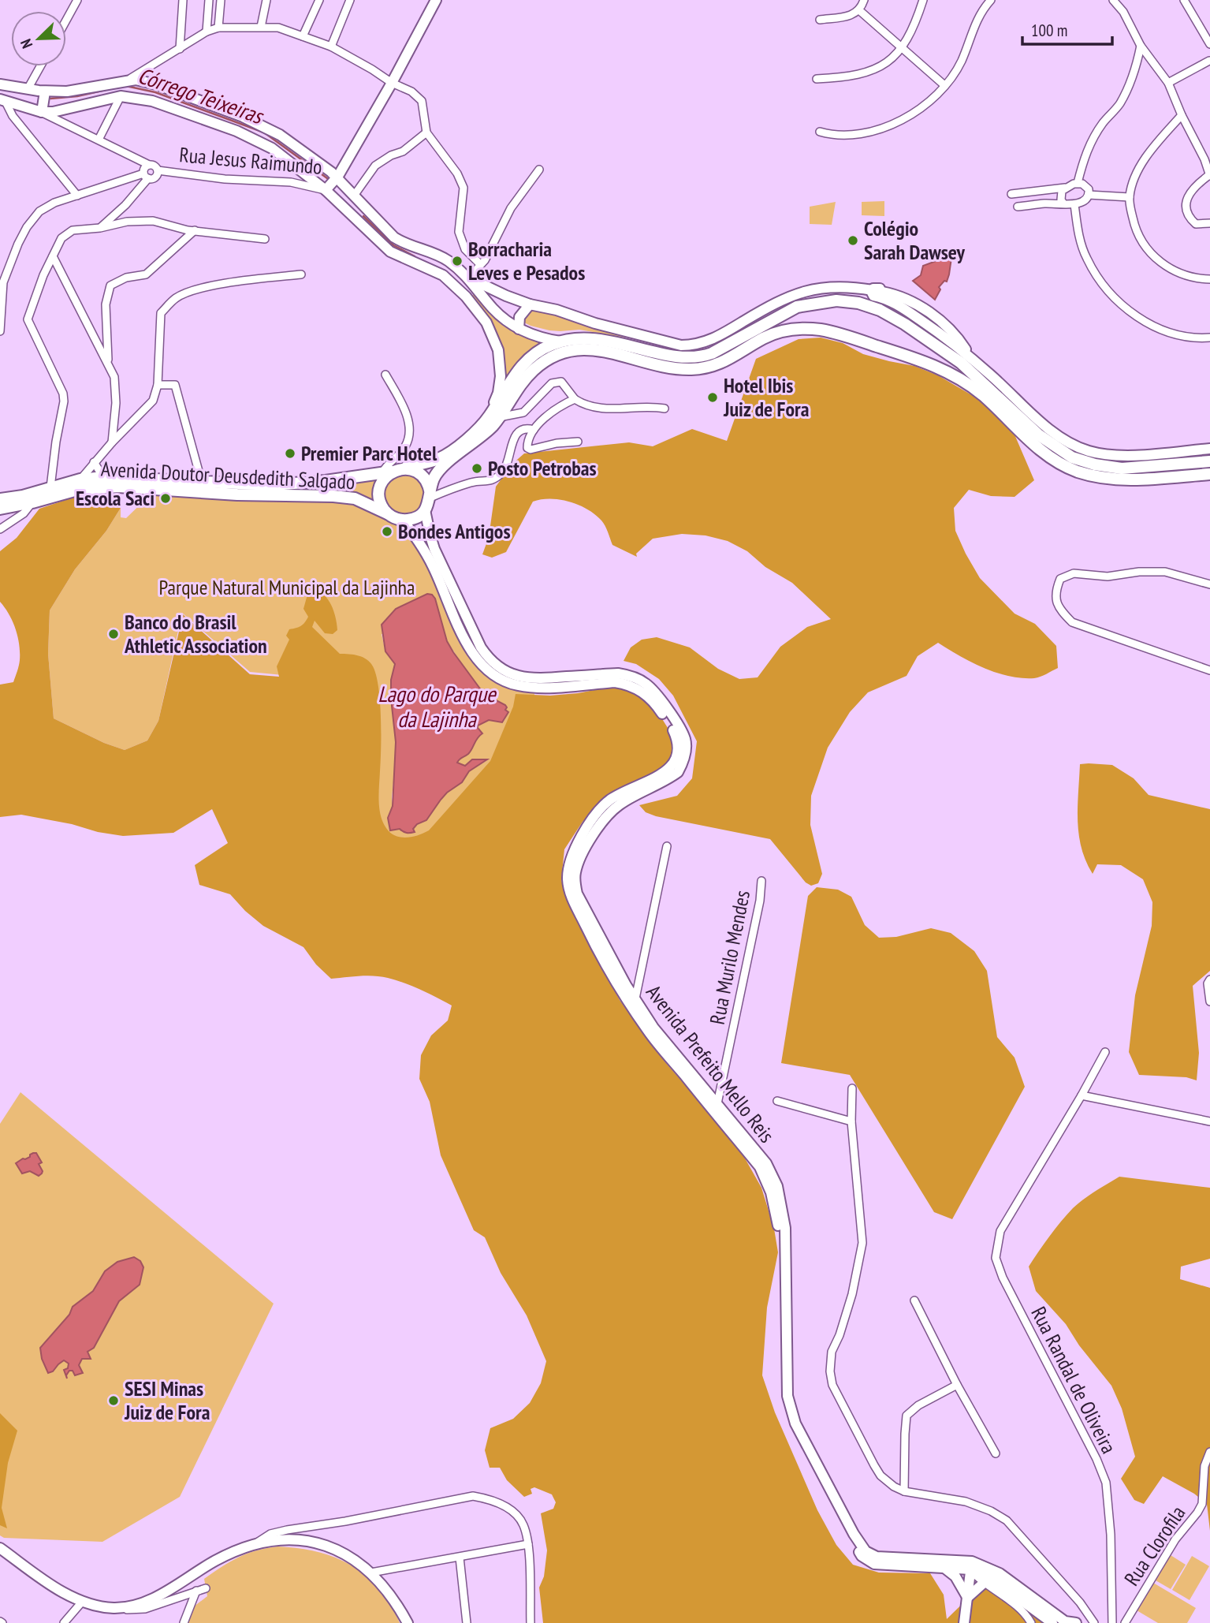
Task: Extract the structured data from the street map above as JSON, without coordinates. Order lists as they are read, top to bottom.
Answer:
{
  "streets": {
    "main road": ["Rua Jesus Raimundo", "Avenida Doutor Deusdedith Salgado", "Avenida Prefeito Mello Reis"],
    "street": ["Rua Murilo Mendes", "Rua Randal de Oliveira", "Rua Clorofila"]
  },
  "crossings": [
    ["Avenida Doutor Deusdedith Salgado", "Avenida Prefeito Mello Reis"],
    ["Rua Murilo Mendes", "Avenida Prefeito Mello Reis"]
  ],
  "water": ["Córrego Teixeiras", "Lago do Parque da Lajinha"],
  "parks": ["Parque Natural Municipal da Lajinha"],
  "places": [
    "Colégio Sarah Dawsey",
    "Borracharia Leves e Pesados",
    "Hotel Ibis Juiz de Fora",
    "Premier Parc Hotel",
    "Posto Petrobas",
    "Escola Saci",
    "Bondes Antigos",
    "Banco do Brasil Athletic Association",
    "SESI Minas Juiz de Fora"
  ],
  "scale_bar": "100 m",
  "north": "bottom left"
}
